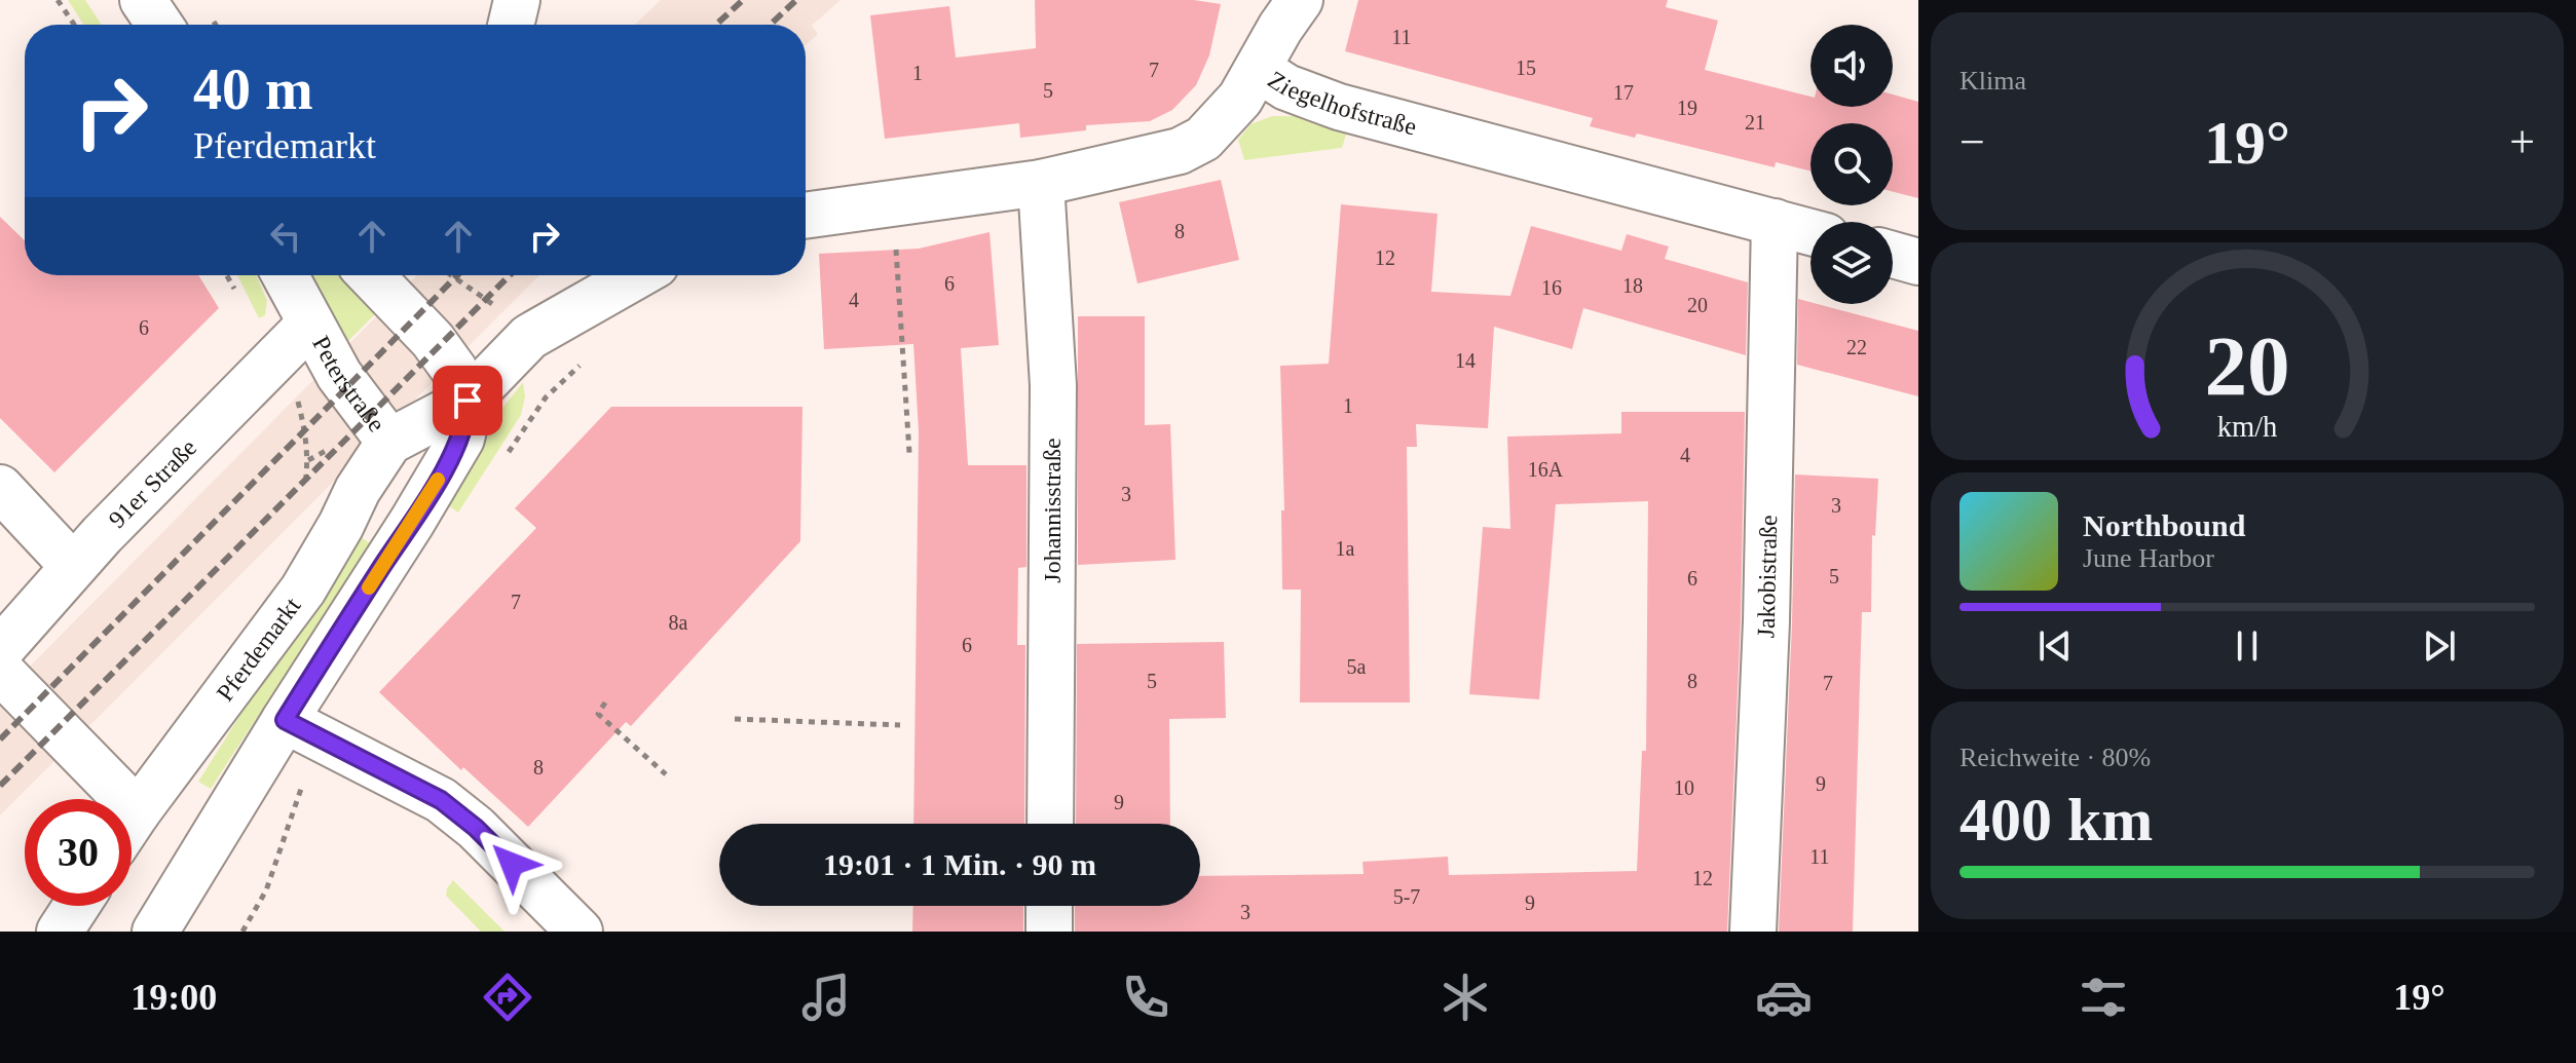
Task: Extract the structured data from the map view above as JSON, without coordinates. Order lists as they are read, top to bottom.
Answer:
{
  "streets": {
    "street": [
      "Ziegelhofstraße",
      "Peterstraße",
      "91er Straße",
      "Johannisstraße",
      "Jakobistraße",
      "Pferdemarkt"
    ]
  },
  "crossings": [
    ["Ziegelhofstraße", "Johannisstraße"],
    ["Ziegelhofstraße", "Jakobistraße"],
    ["Peterstraße", "91er Straße"],
    ["Peterstraße", "Pferdemarkt"]
  ],
  "house_numbers": [
    "11",
    "15",
    "7",
    "1",
    "5",
    "17",
    "19",
    "21",
    "8",
    "12",
    "6",
    "18",
    "16",
    "4",
    "20",
    "6",
    "22",
    "14",
    "1",
    "4",
    "16A",
    "3",
    "3",
    "1a",
    "5",
    "6",
    "7",
    "8a",
    "6",
    "5a",
    "5",
    "8",
    "7",
    "8",
    "9",
    "10",
    "9",
    "11",
    "12",
    "5-7",
    "9",
    "3"
  ],
  "page": {
    "tile": [
      "Klima",
      ["Reichweite · 80%", "400 km"]
    ],
    "turn": ["40 m", "Pferdemarkt"],
    "heat": ["−", "19°", "+"],
    "song": ["Northbound", "June Harbor"],
    "limit": "30",
    "trip": "19:01 · 1 Min. · 90 m",
    "tabs": ["19:00", "19°"],
    "gauge": ["20", "km/h"]
  }
}
